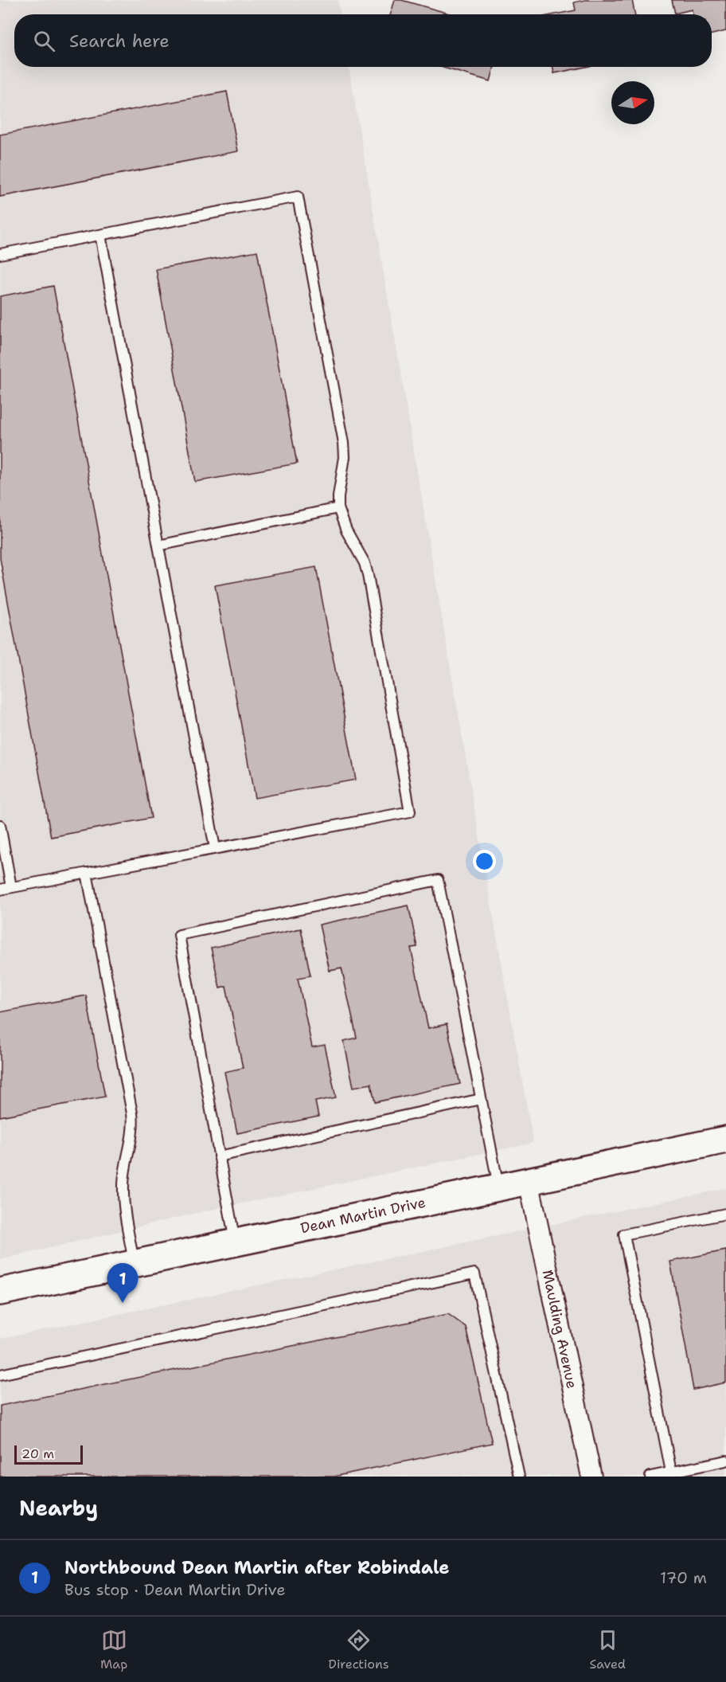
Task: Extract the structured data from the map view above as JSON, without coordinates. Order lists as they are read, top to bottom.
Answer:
{
  "streets": {
    "main road": ["Dean Martin Drive"],
    "street": ["Maulding Avenue"]
  },
  "crossings": [
    ["Dean Martin Drive", "Maulding Avenue"]
  ],
  "scale_bar": "20 m",
  "north": "right",
  "page": {
    "search": "Search here",
    "pins": "1",
    "scale": "20 m",
    "heading": "Nearby",
    "list": [
      {
        "mark": "1",
        "name": "Northbound Dean Martin after Robindale",
        "note": "Bus stop · Dean Martin Drive",
        "value": "170 m"
      }
    ],
    "nav": ["Map", "Directions", "Saved"]
  }
}
